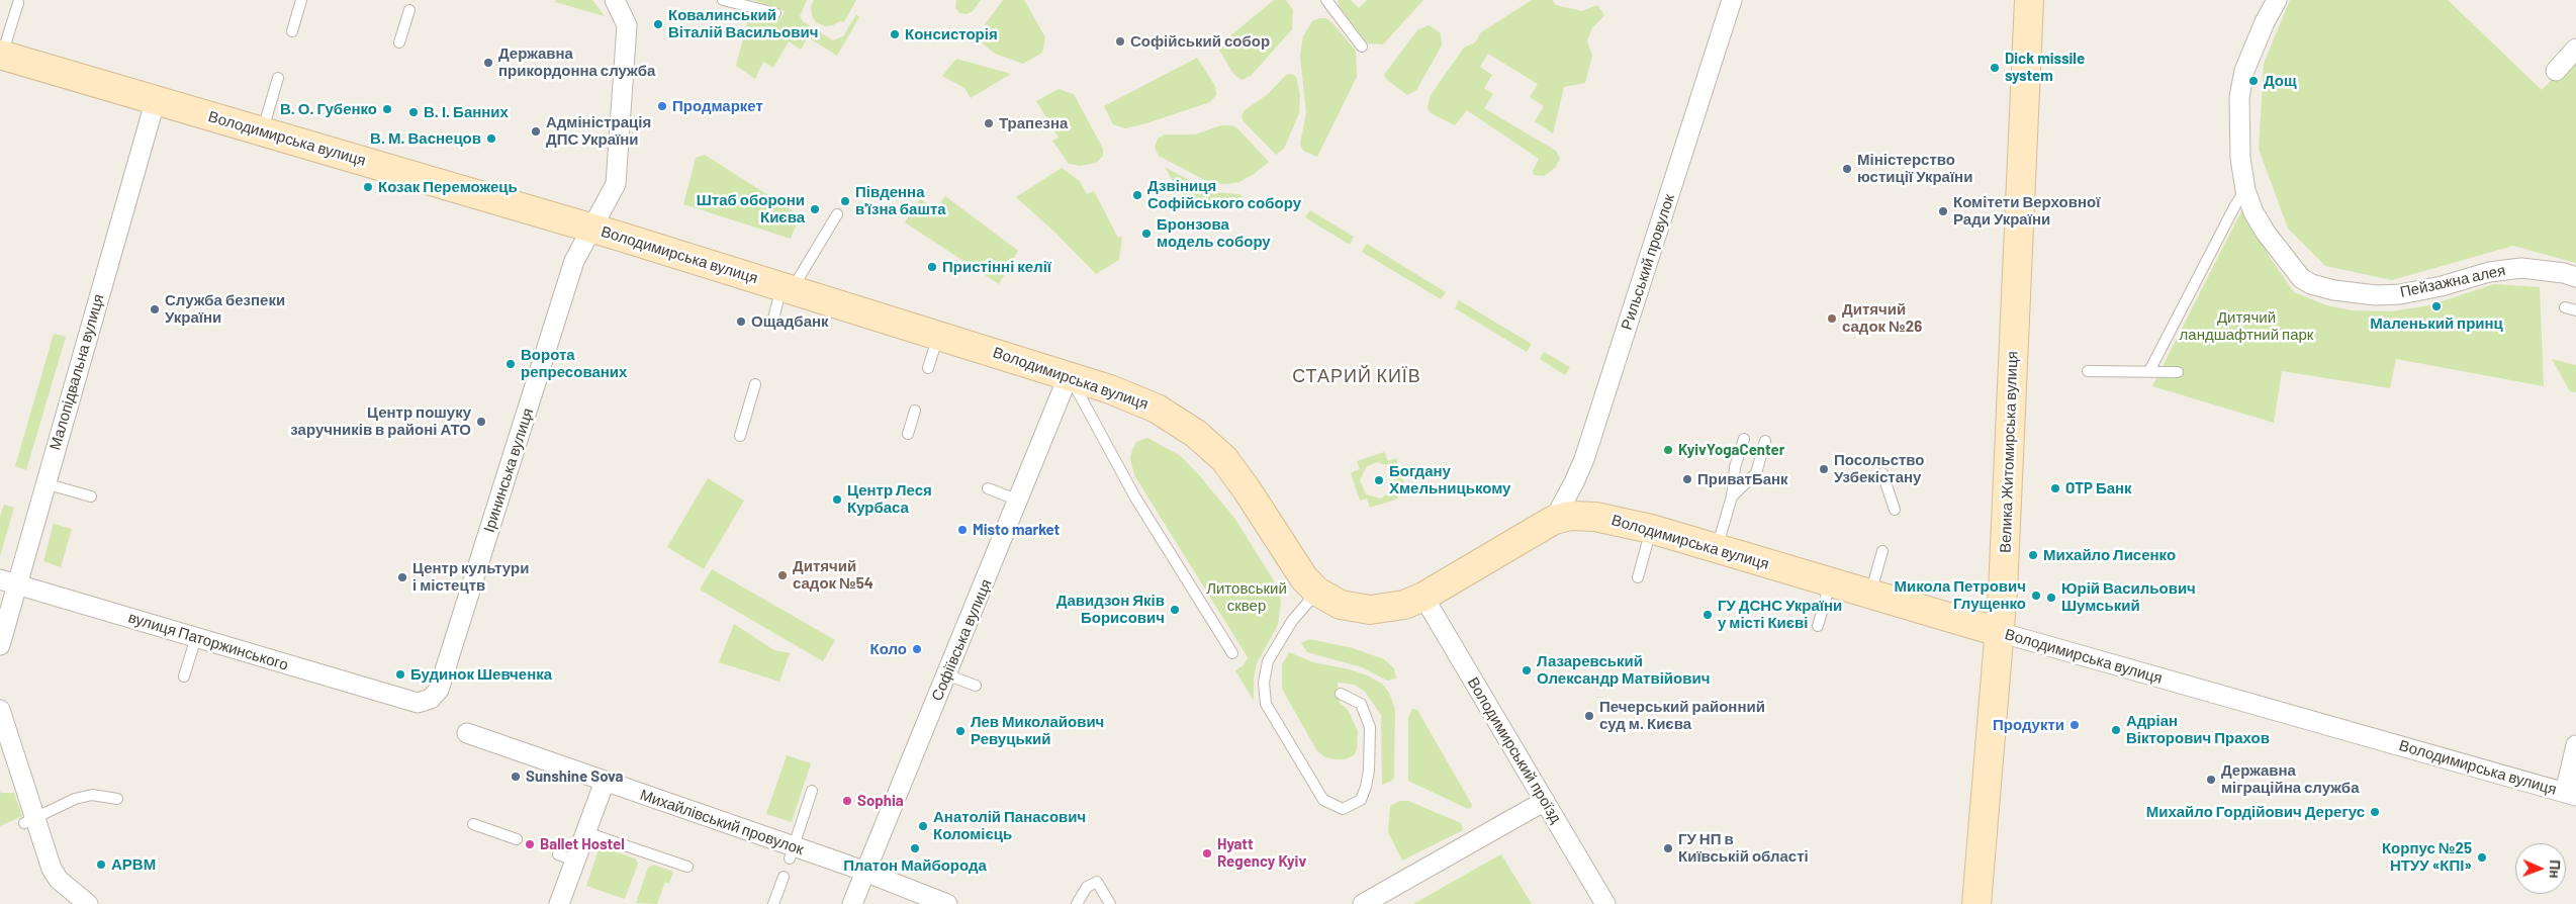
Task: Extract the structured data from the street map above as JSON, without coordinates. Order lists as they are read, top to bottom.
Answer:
{
  "streets": {
    "main road": ["Володимирська вулиця", "Велика Житомирська вулиця"],
    "street": [
      "Рильський провулок",
      "Пейзажна алея",
      "Малопідвальна вулиця",
      "Ірининська вулиця",
      "Софіївська вулиця",
      "вулиця Паторжинського",
      "Володимирський проїзд",
      "Михайлівський провулок"
    ]
  },
  "crossings": [
    ["Володимирська вулиця", "Рильський провулок"],
    ["Володимирська вулиця", "Малопідвальна вулиця"],
    ["Володимирська вулиця", "Велика Житомирська вулиця"],
    ["Володимирська вулиця", "Ірининська вулиця"],
    ["Володимирська вулиця", "Софіївська вулиця"],
    ["Володимирська вулиця", "Володимирський проїзд"],
    ["Малопідвальна вулиця", "вулиця Паторжинського"],
    ["Ірининська вулиця", "вулиця Паторжинського"],
    ["Софіївська вулиця", "Михайлівський провулок"]
  ],
  "districts": ["СТАРИЙ КИЇВ"],
  "parks": ["Дитячий ландшафтний парк", "Литовський сквер"],
  "places": [
    "Ковалинський Віталій Васильович",
    "Консисторія",
    "Софійський собор",
    "Державна прикордонна служба",
    "Dick missile system",
    "Дощ",
    "Продмаркет",
    "В. О. Губенко",
    "В. І. Банних",
    "Трапезна",
    "Адміністрація ДПС України",
    "В. М. Васнецов",
    "Міністерство юстиції України",
    "Козак Переможець",
    "Дзвіниця Софійського собору",
    "Південна в'їзна башта",
    "Штаб оборони Києва",
    "Комітети Верховної Ради України",
    "Бронзова модель собору",
    "Пристінні келії",
    "Маленький принц",
    "Служба безпеки України",
    "Дитячий садок №26",
    "Ощадбанк",
    "Ворота репресованих",
    "Центр пошуку заручників в районі АТО",
    "KyivYogaCenter",
    "Посольство Узбекістану",
    "ПриватБанк",
    "Богдану Хмельницькому",
    "OTP Банк",
    "Центр Леся Курбаса",
    "Misto market",
    "Михайло Лисенко",
    "Дитячий садок №54",
    "Центр культури і містецтв",
    "Микола Петрович Глущенко",
    "Юрій Васильович Шумський",
    "Давидзон Яків Борисович",
    "ГУ ДСНС України у місті Києві",
    "Коло",
    "Лазаревський Олександр Матвійович",
    "Будинок Шевченка",
    "Печерський районний суд м. Києва",
    "Продукти",
    "Адріан Вікторович Прахов",
    "Лев Миколайович Ревуцький",
    "Sunshine Sova",
    "Державна міграційна служба",
    "Sophia",
    "Михайло Гордійович Дерегус",
    "Анатолій Панасович Коломієць",
    "Ballet Hostel",
    "Платон Майборода",
    "ГУ НП в Київській області",
    "Hyatt Regency Kyiv",
    "Корпус №25 НТУУ «КПІ»",
    "АРВМ"
  ],
  "north": "right"
}
